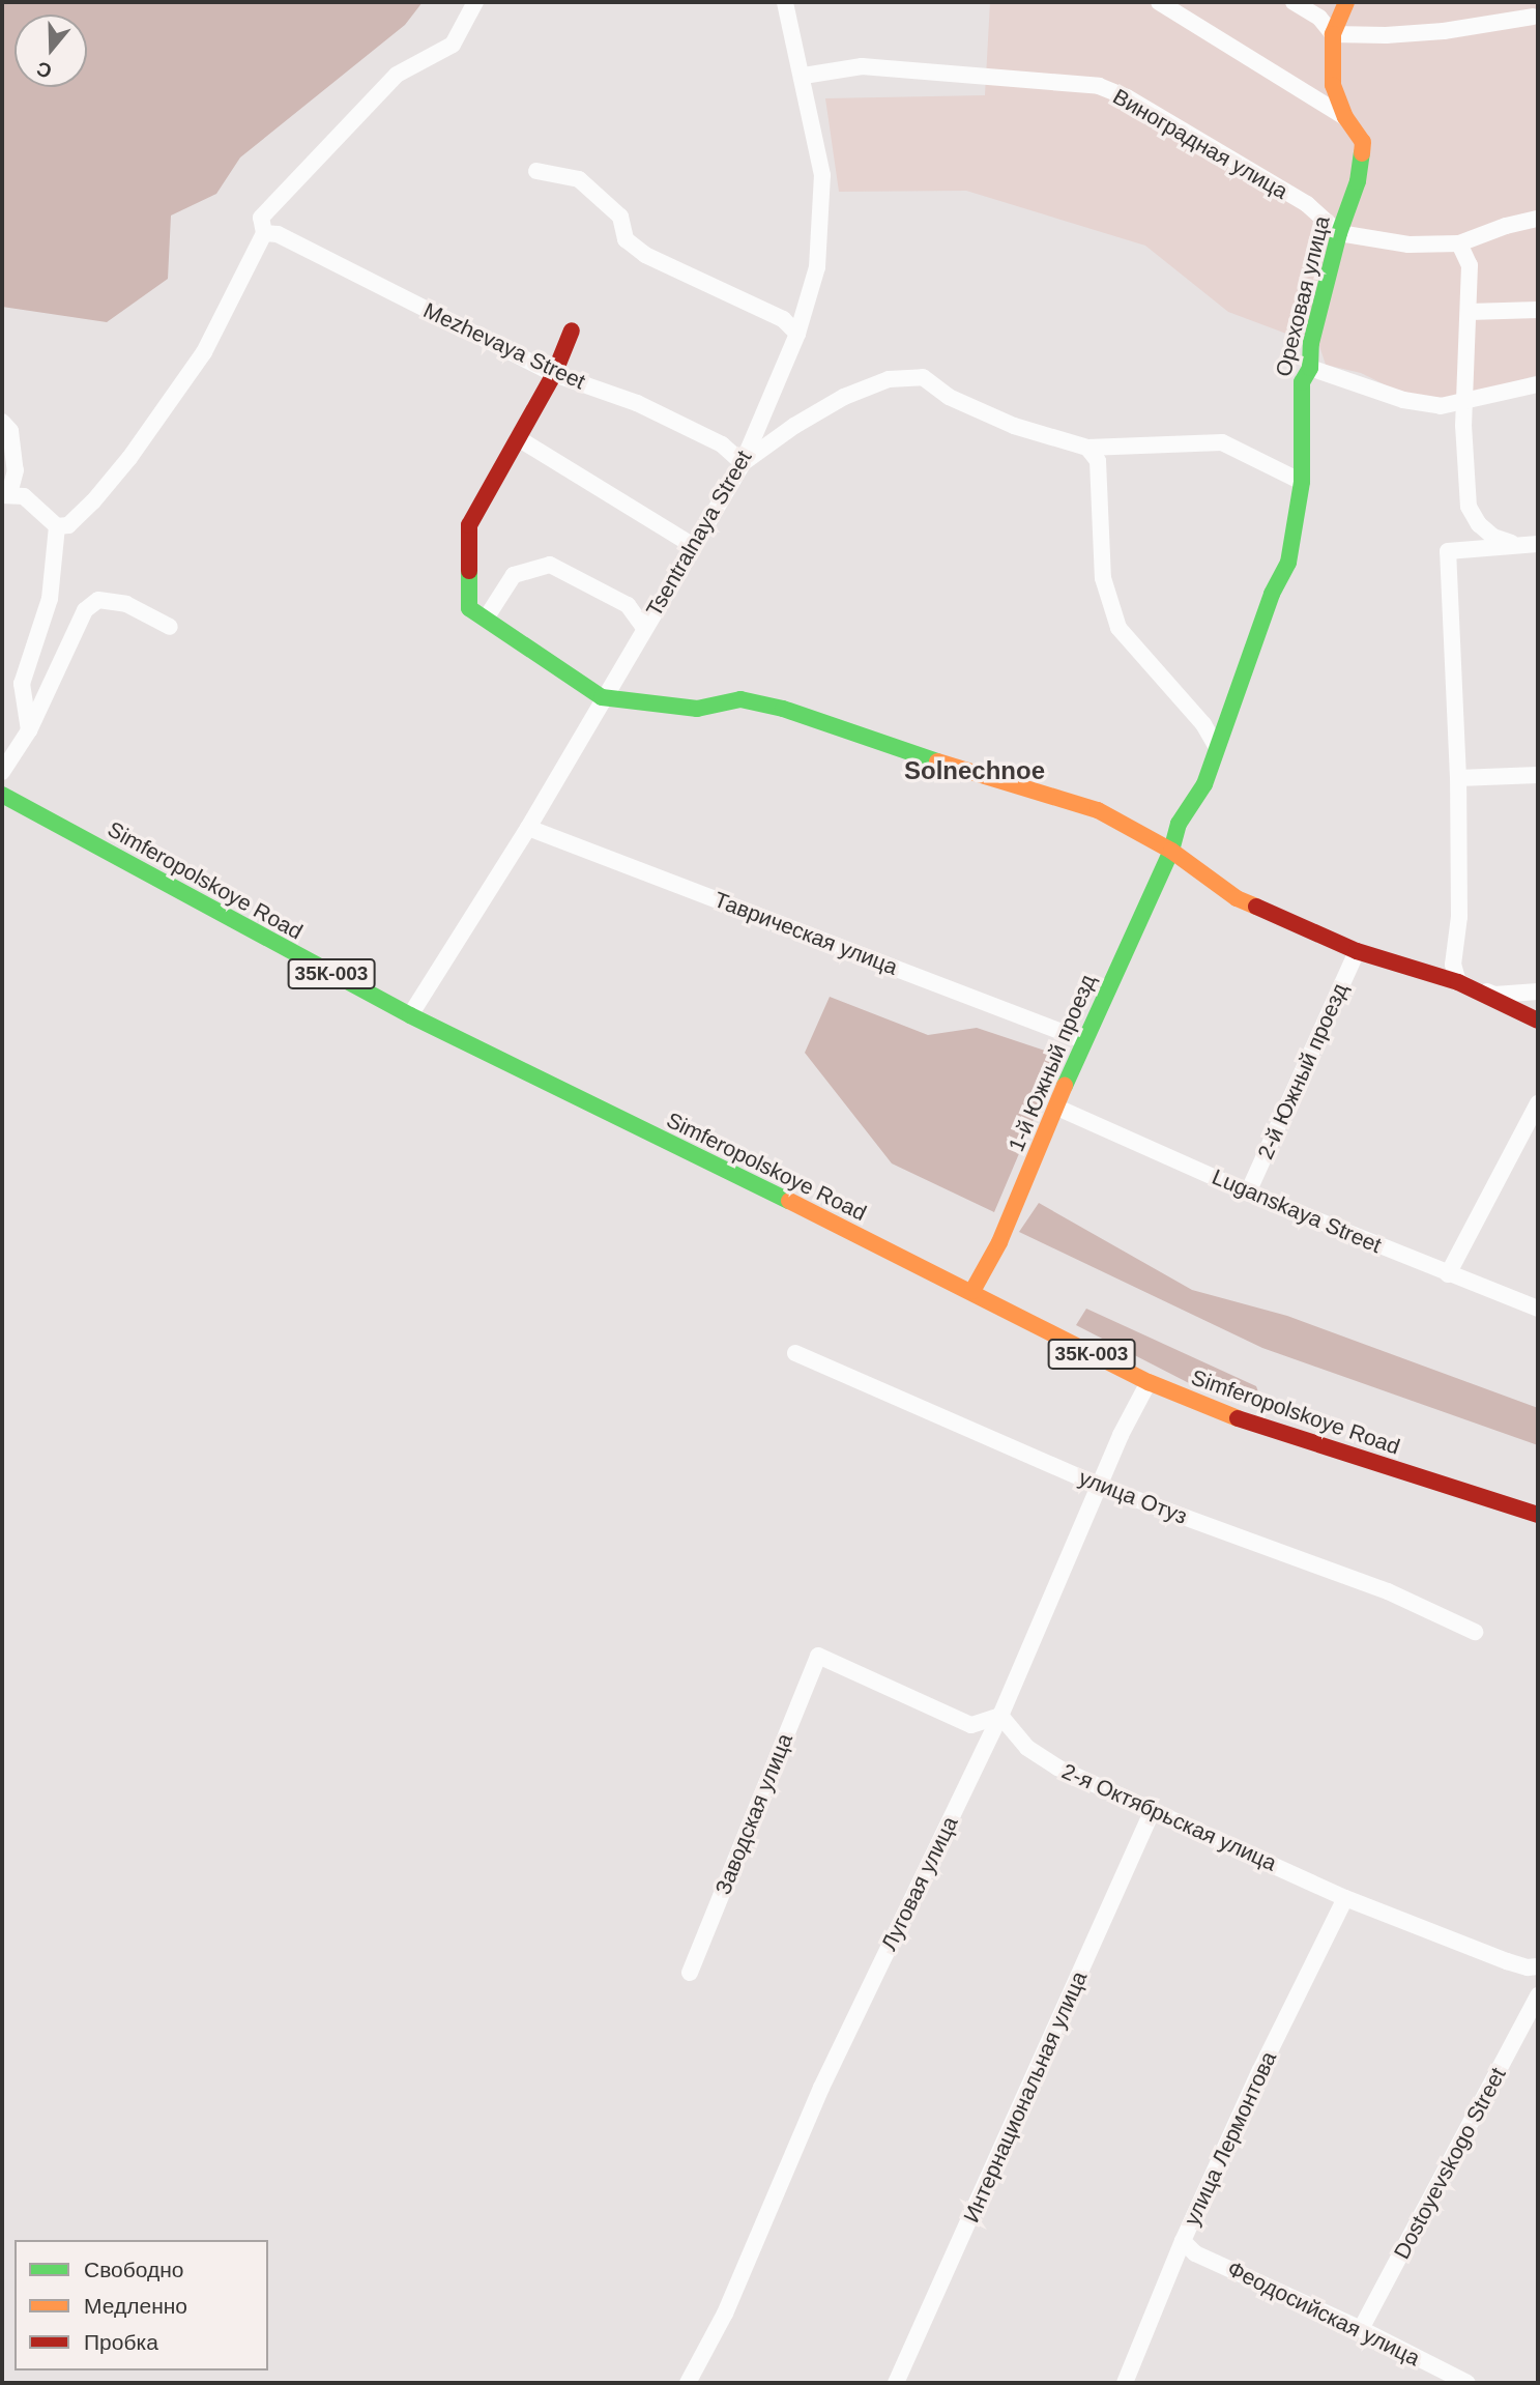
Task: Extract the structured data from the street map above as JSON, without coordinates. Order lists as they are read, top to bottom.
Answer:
{
  "streets": {
    "street": [
      "Виноградная улица",
      "Ореховая улица",
      "Mezhevaya Street",
      "Tsentralnaya Street",
      "Simferopolskoye Road",
      "Таврическая улица",
      "35К-003",
      "1-й Южный проезд",
      "2-й Южный проезд",
      "Luganskaya Street",
      "улица Отуз",
      "Заводская улица",
      "2-я Октябрьская улица",
      "Луговая улица",
      "Интернациональная улица",
      "улица Лермонтова",
      "Dostoyevskogo Street",
      "Феодосийская улица"
    ]
  },
  "crossings": [
    ["Виноградная улица", "Ореховая улица"],
    ["Виноградная улица", "Tsentralnaya Street"],
    ["Ореховая улица", "1-й Южный проезд"],
    ["Mezhevaya Street", "Tsentralnaya Street"],
    ["Tsentralnaya Street", "Simferopolskoye Road"],
    ["Tsentralnaya Street", "Таврическая улица"],
    ["Simferopolskoye Road", "1-й Южный проезд"],
    ["Simferopolskoye Road", "Луговая улица"],
    ["Таврическая улица", "1-й Южный проезд"],
    ["1-й Южный проезд", "Luganskaya Street"],
    ["2-й Южный проезд", "Luganskaya Street"],
    ["улица Отуз", "Луговая улица"],
    ["Заводская улица", "2-я Октябрьская улица"],
    ["Заводская улица", "Луговая улица"],
    ["2-я Октябрьская улица", "Луговая улица"],
    ["2-я Октябрьская улица", "Интернациональная улица"],
    ["2-я Октябрьская улица", "улица Лермонтова"],
    ["улица Лермонтова", "Феодосийская улица"],
    ["Dostoyevskogo Street", "Феодосийская улица"]
  ],
  "districts": ["Solnechnoe"],
  "legend": ["Свободно", "Медленно", "Пробка"],
  "north": "bottom"
}
